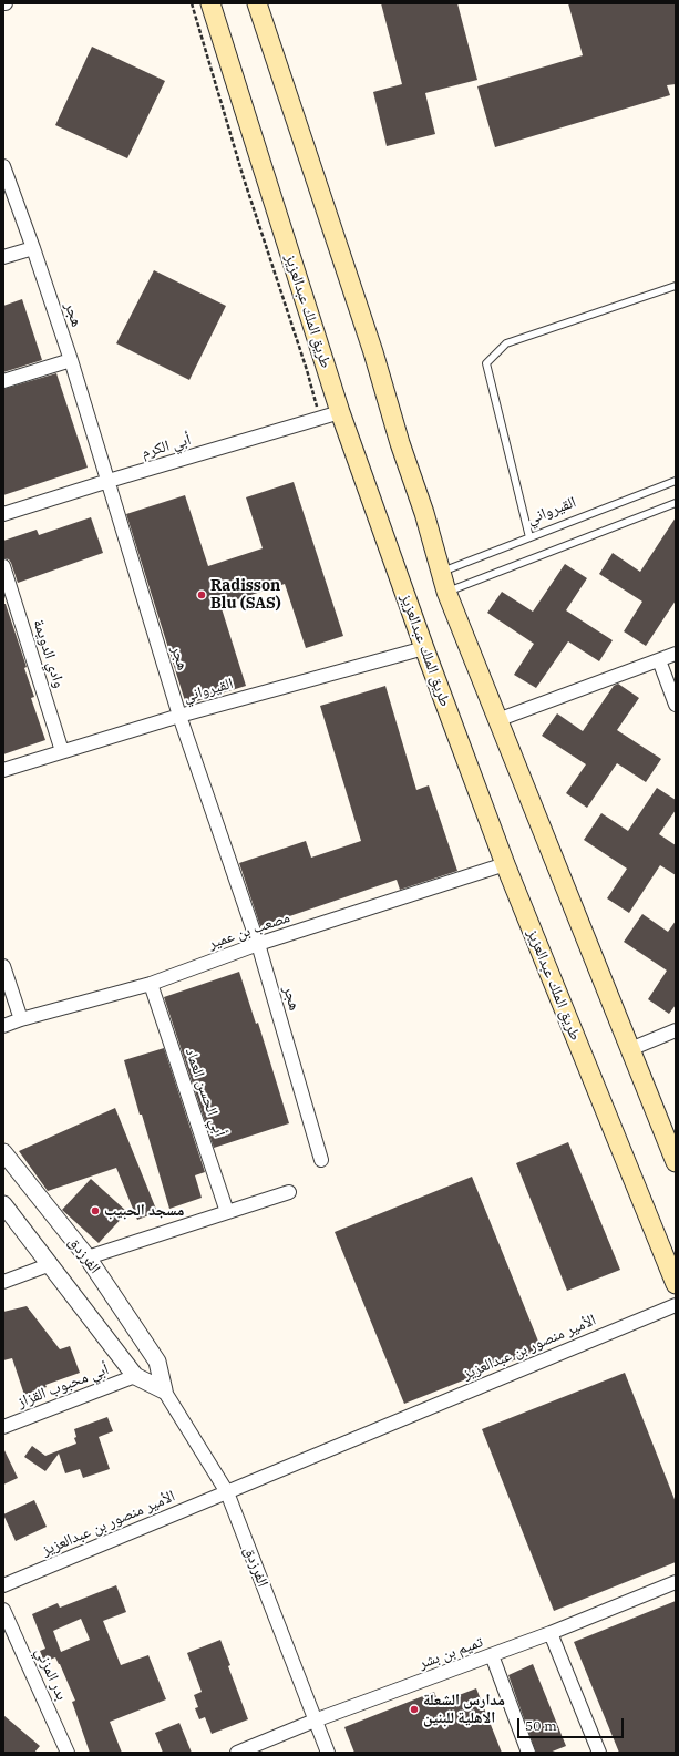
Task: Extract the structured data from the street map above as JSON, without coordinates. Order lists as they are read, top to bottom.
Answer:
{
  "streets": {
    "main road": ["طريق الملك عبدالعزيز"],
    "street": [
      "هجر",
      "أبي الكرم",
      "القيرواني",
      "وادي الدويمة",
      "مصعب بن عمير",
      "أبي الحسن العماد",
      "الفرزدق",
      "الأمير منصور بن عبدالعزيز",
      "أبي محبوب القزاز",
      "تميم بن بشر",
      "بدر المزني"
    ]
  },
  "crossings": [
    ["طريق الملك عبدالعزيز", "أبي الكرم"],
    ["طريق الملك عبدالعزيز", "القيرواني"],
    ["طريق الملك عبدالعزيز", "مصعب بن عمير"],
    ["هجر", "أبي الكرم"],
    ["هجر", "القيرواني"],
    ["هجر", "مصعب بن عمير"],
    ["القيرواني", "وادي الدويمة"],
    ["مصعب بن عمير", "أبي الحسن العماد"],
    ["الفرزدق", "الأمير منصور بن عبدالعزيز"],
    ["الفرزدق", "أبي محبوب القزاز"],
    ["الفرزدق", "تميم بن بشر"]
  ],
  "places": ["Radisson Blu (SAS)", "مسجد الحبيب", "مدارس الشعلة الاهلية للبنين"],
  "scale_bar": "50 m"
}
